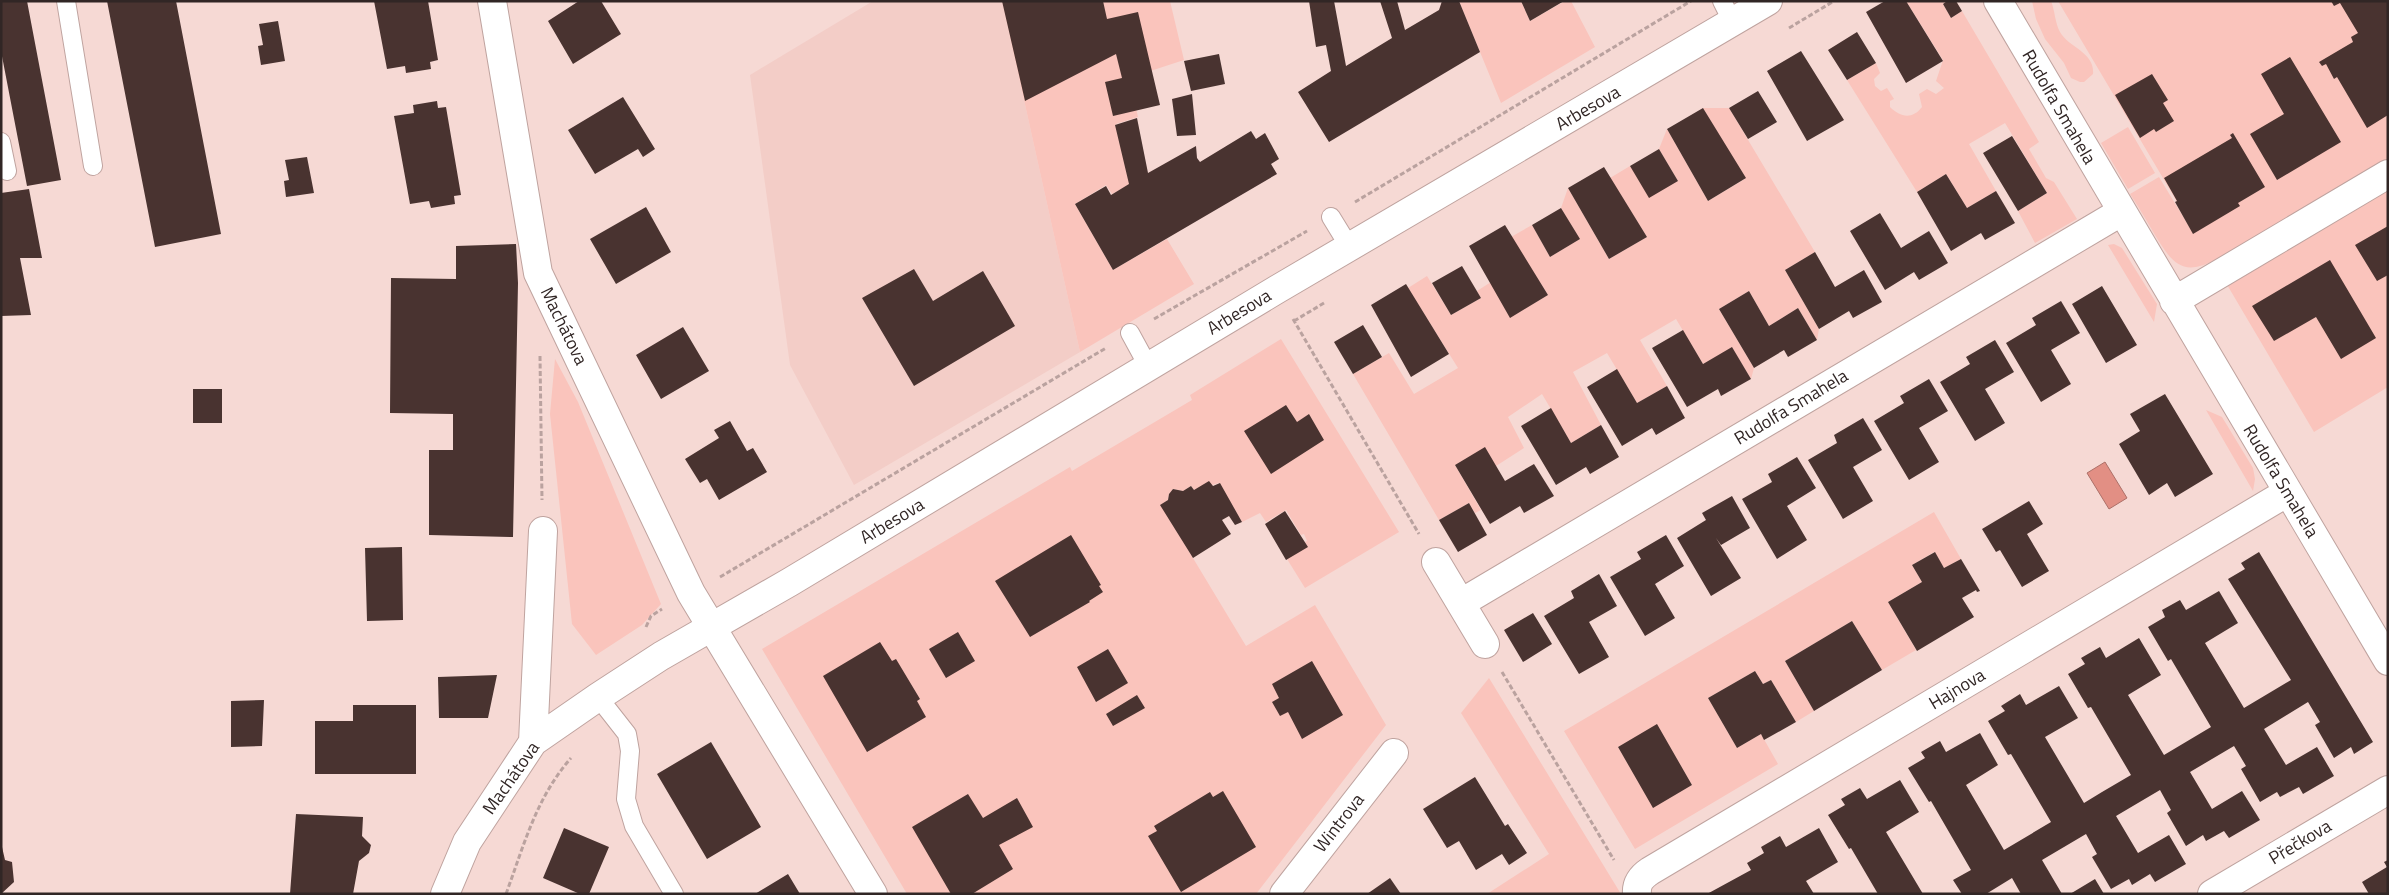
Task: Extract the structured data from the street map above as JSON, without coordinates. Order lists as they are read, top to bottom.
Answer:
{
  "streets": {
    "street": [
      "Rudolfa Smahela",
      "Arbesova",
      "Machátova",
      "Hajnova",
      "Wintrova",
      "Přečkova"
    ]
  },
  "crossings": [
    ["Rudolfa Smahela", "Hajnova"],
    ["Arbesova", "Machátova"]
  ]
}
